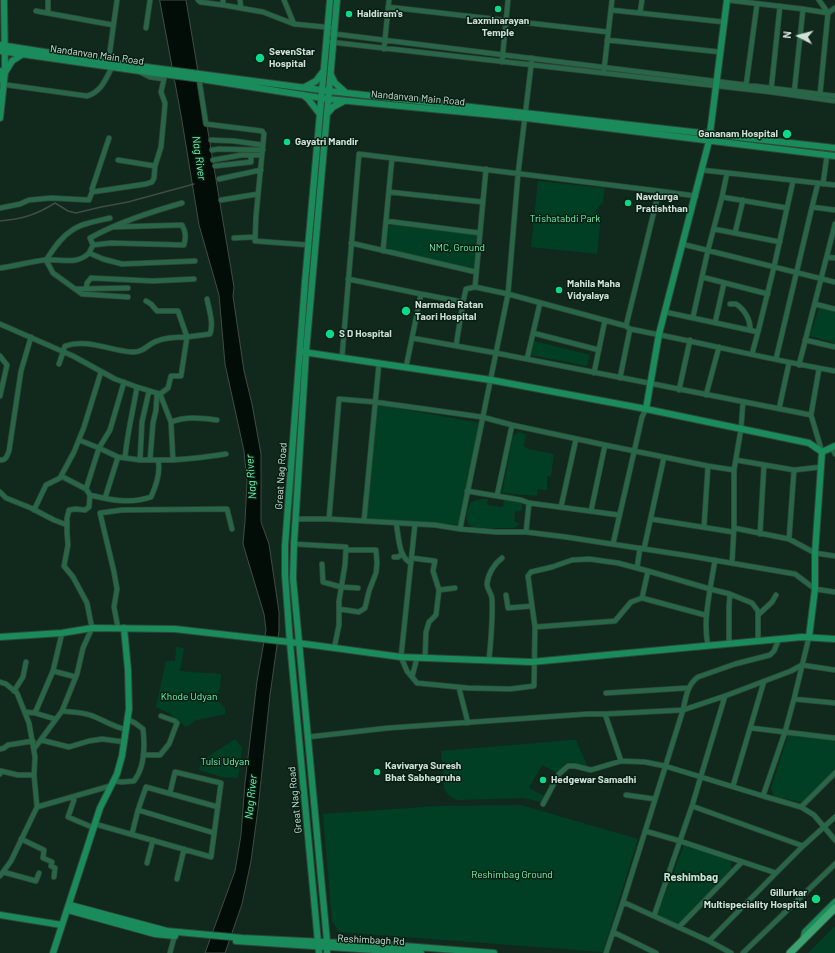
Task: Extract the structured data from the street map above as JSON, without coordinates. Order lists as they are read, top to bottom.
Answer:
{
  "streets": {
    "main road": ["Nandanvan Main Road", "Great Nag Road", "Reshimbagh Rd"]
  },
  "crossings": [
    ["Nandanvan Main Road", "Great Nag Road"],
    ["Great Nag Road", "Reshimbagh Rd"]
  ],
  "districts": ["Reshimbag"],
  "water": ["Nag River"],
  "parks": [
    "Trishatabdi Park",
    "NMC, Ground",
    "Khode Udyan",
    "Tulsi Udyan",
    "Reshimbag Ground"
  ],
  "places": [
    "Laxminarayan Temple",
    "Haldiram's",
    "SevenStar Hospital",
    "Gananam Hospital",
    "Gayatri Mandir",
    "Navdurga Pratishthan",
    "Mahila Maha Vidyalaya",
    "Narmada Ratan Taori Hospital",
    "S D Hospital",
    "Kavivarya Suresh Bhat Sabhagruha",
    "Hedgewar Samadhi",
    "Gillurkar Multispeciality Hospital"
  ],
  "north": "left"
}
